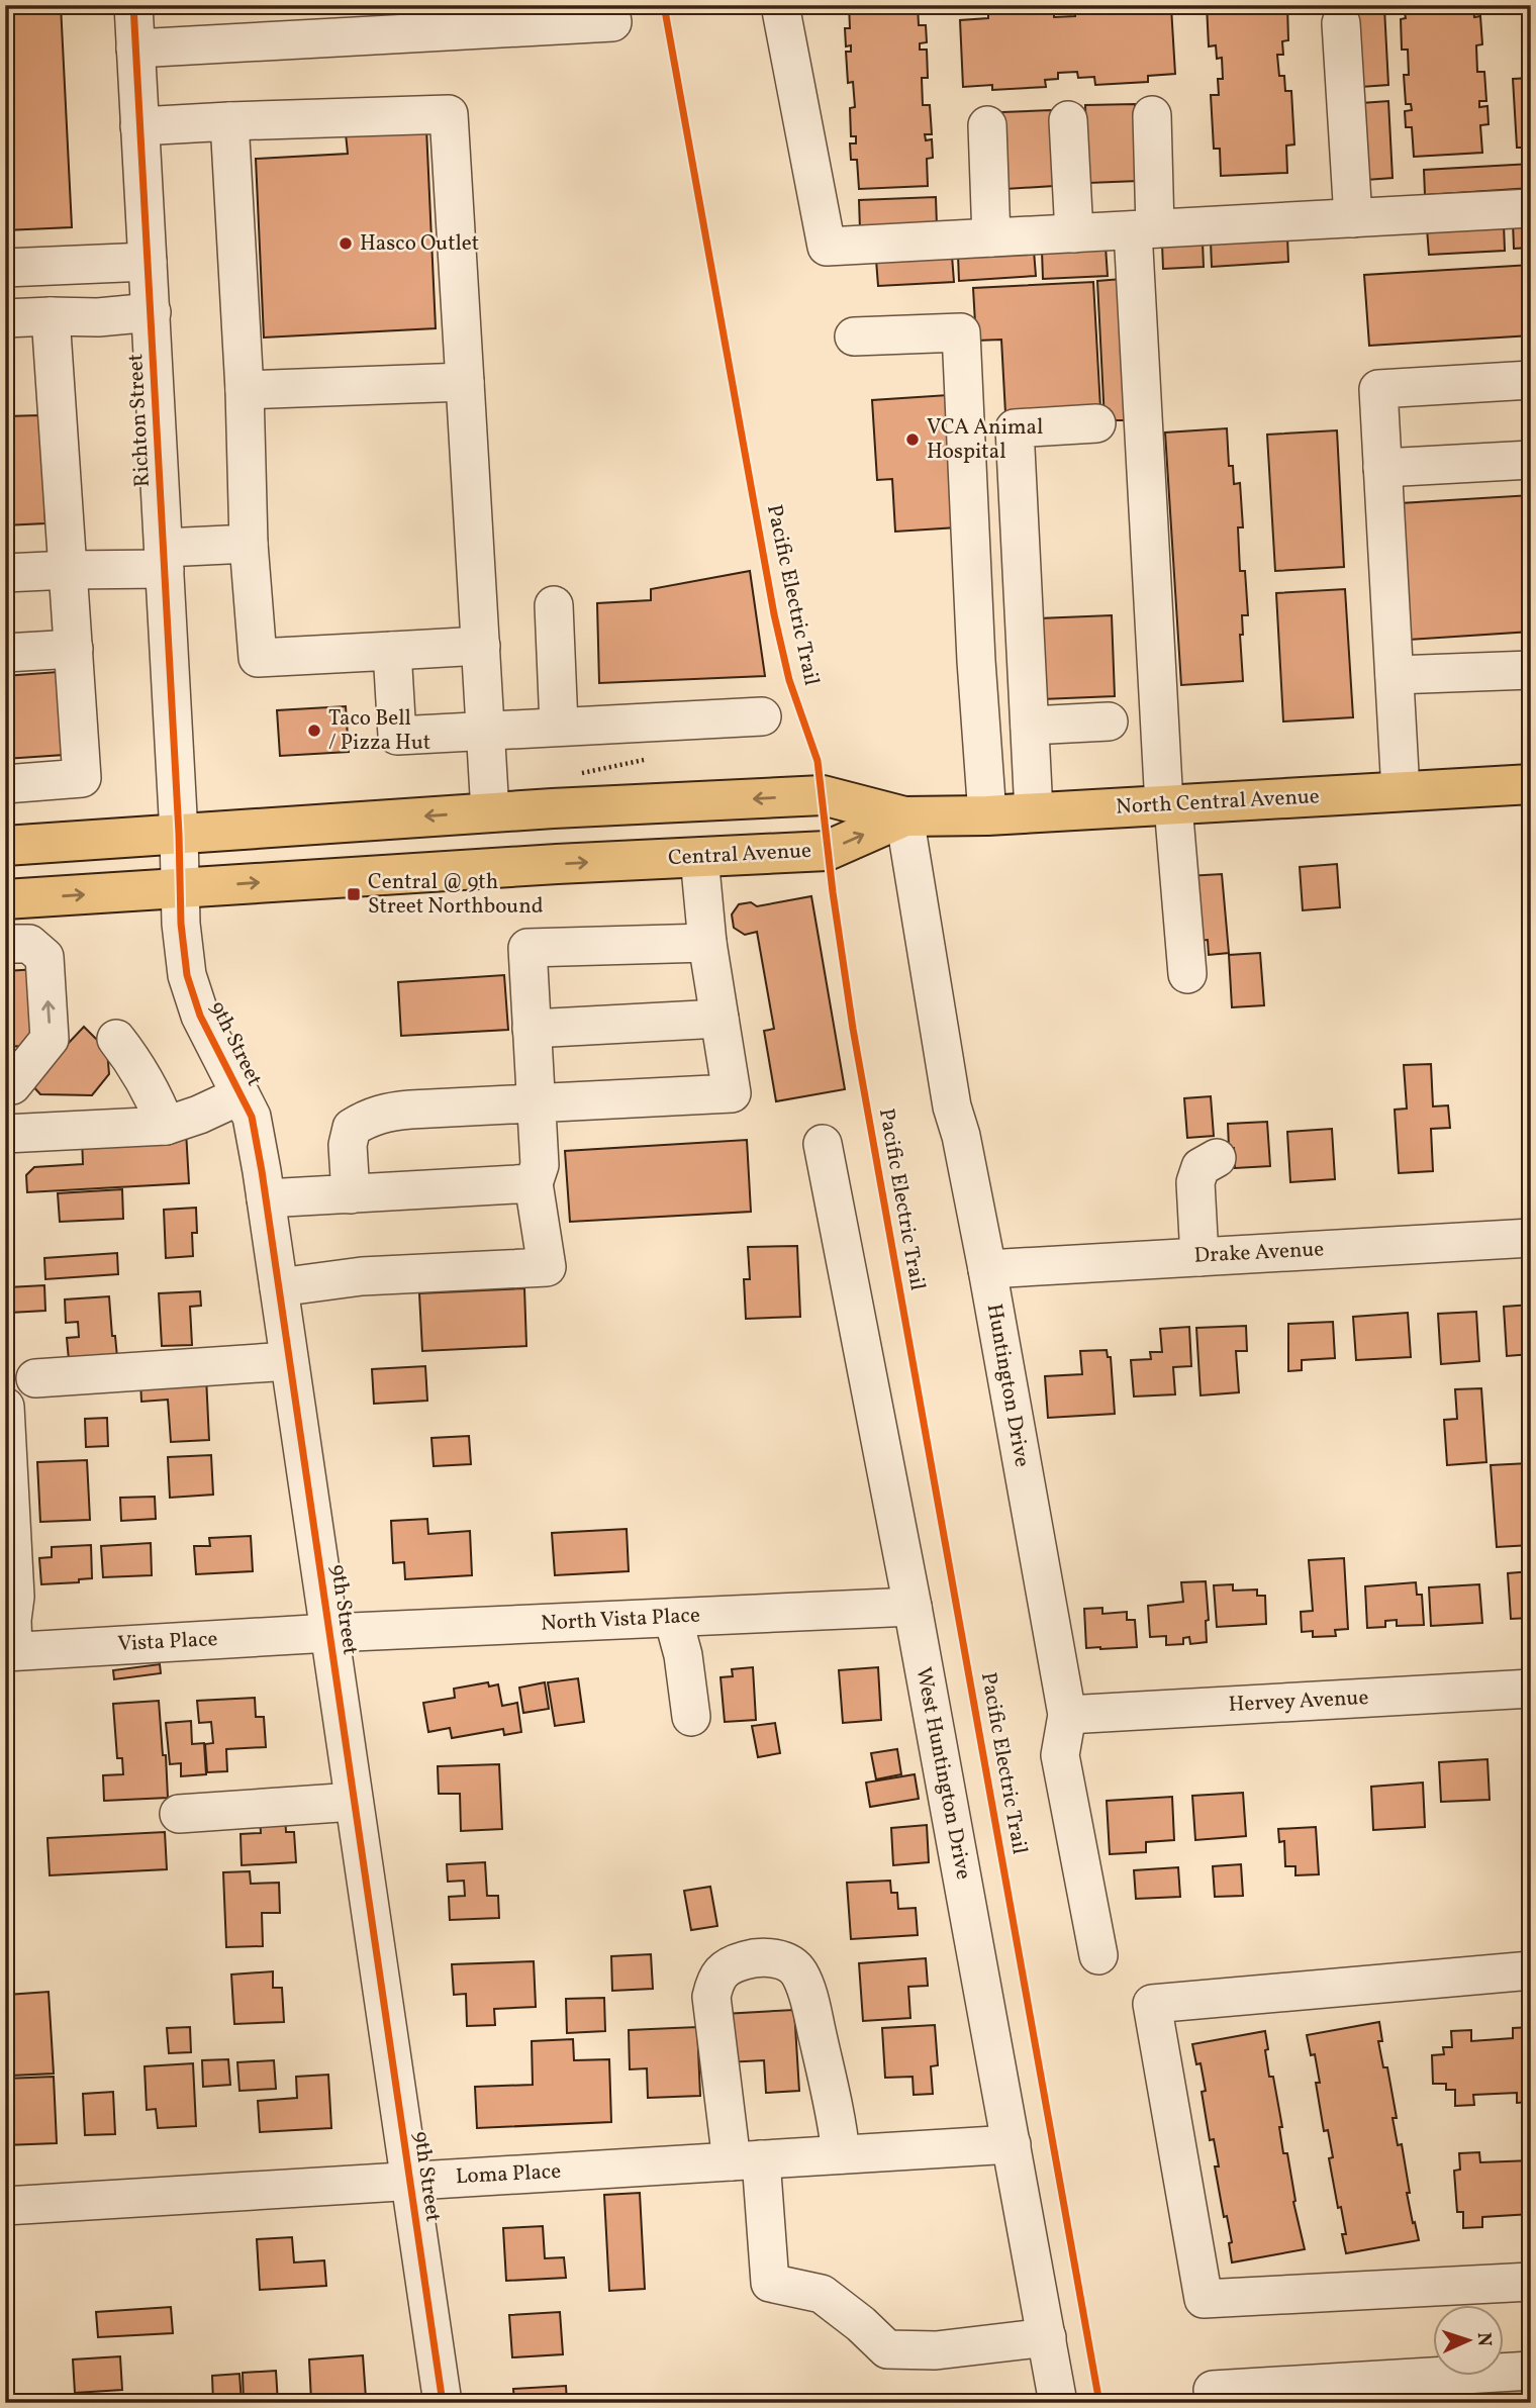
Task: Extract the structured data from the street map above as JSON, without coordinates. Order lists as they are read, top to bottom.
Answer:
{
  "streets": {
    "main road": ["North Central Avenue", "Central Avenue"],
    "street": [
      "Richton Street",
      "9th Street",
      "Drake Avenue",
      "Huntington Drive",
      "North Vista Place",
      "Vista Place",
      "Hervey Avenue",
      "West Huntington Drive",
      "Loma Place"
    ],
    "cycle path": ["Pacific Electric Trail"]
  },
  "crossings": [
    ["Richton Street", "9th Street"],
    ["North Central Avenue", "Central Avenue"],
    ["North Central Avenue", "Huntington Drive"],
    ["Central Avenue", "9th Street"],
    ["Central Avenue", "Huntington Drive"],
    ["9th Street", "North Vista Place"],
    ["9th Street", "Vista Place"],
    ["9th Street", "Loma Place"],
    ["Drake Avenue", "Huntington Drive"],
    ["Huntington Drive", "Hervey Avenue"],
    ["North Vista Place", "Vista Place"],
    ["North Vista Place", "West Huntington Drive"],
    ["West Huntington Drive", "Loma Place"]
  ],
  "places": {
    "other": ["Hasco Outlet", "VCA Animal Hospital", "Taco Bell / Pizza Hut"],
    "transit": ["Central @ 9th Street Northbound"]
  },
  "north": "right"
}
